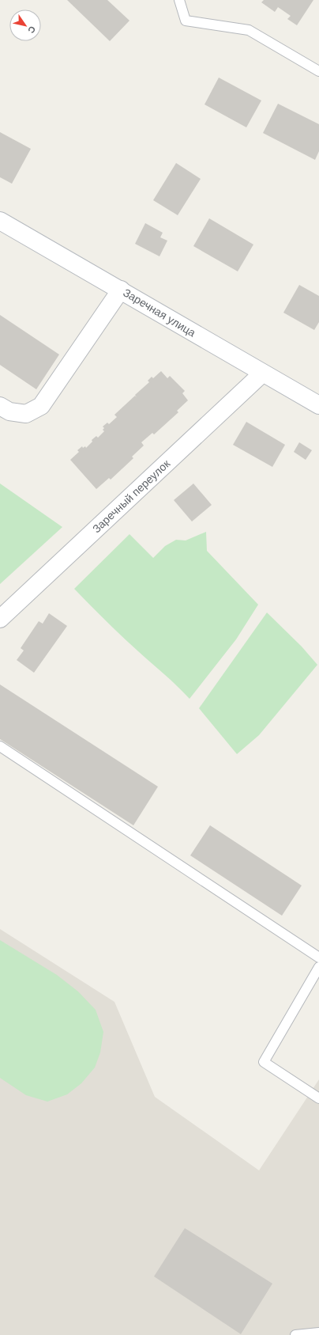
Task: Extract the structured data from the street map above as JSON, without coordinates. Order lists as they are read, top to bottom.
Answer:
{
  "streets": {
    "street": ["Заречная улица", "Заречный переулок"]
  },
  "crossings": [
    ["Заречная улица", "Заречный переулок"]
  ],
  "north": "bottom right"
}
